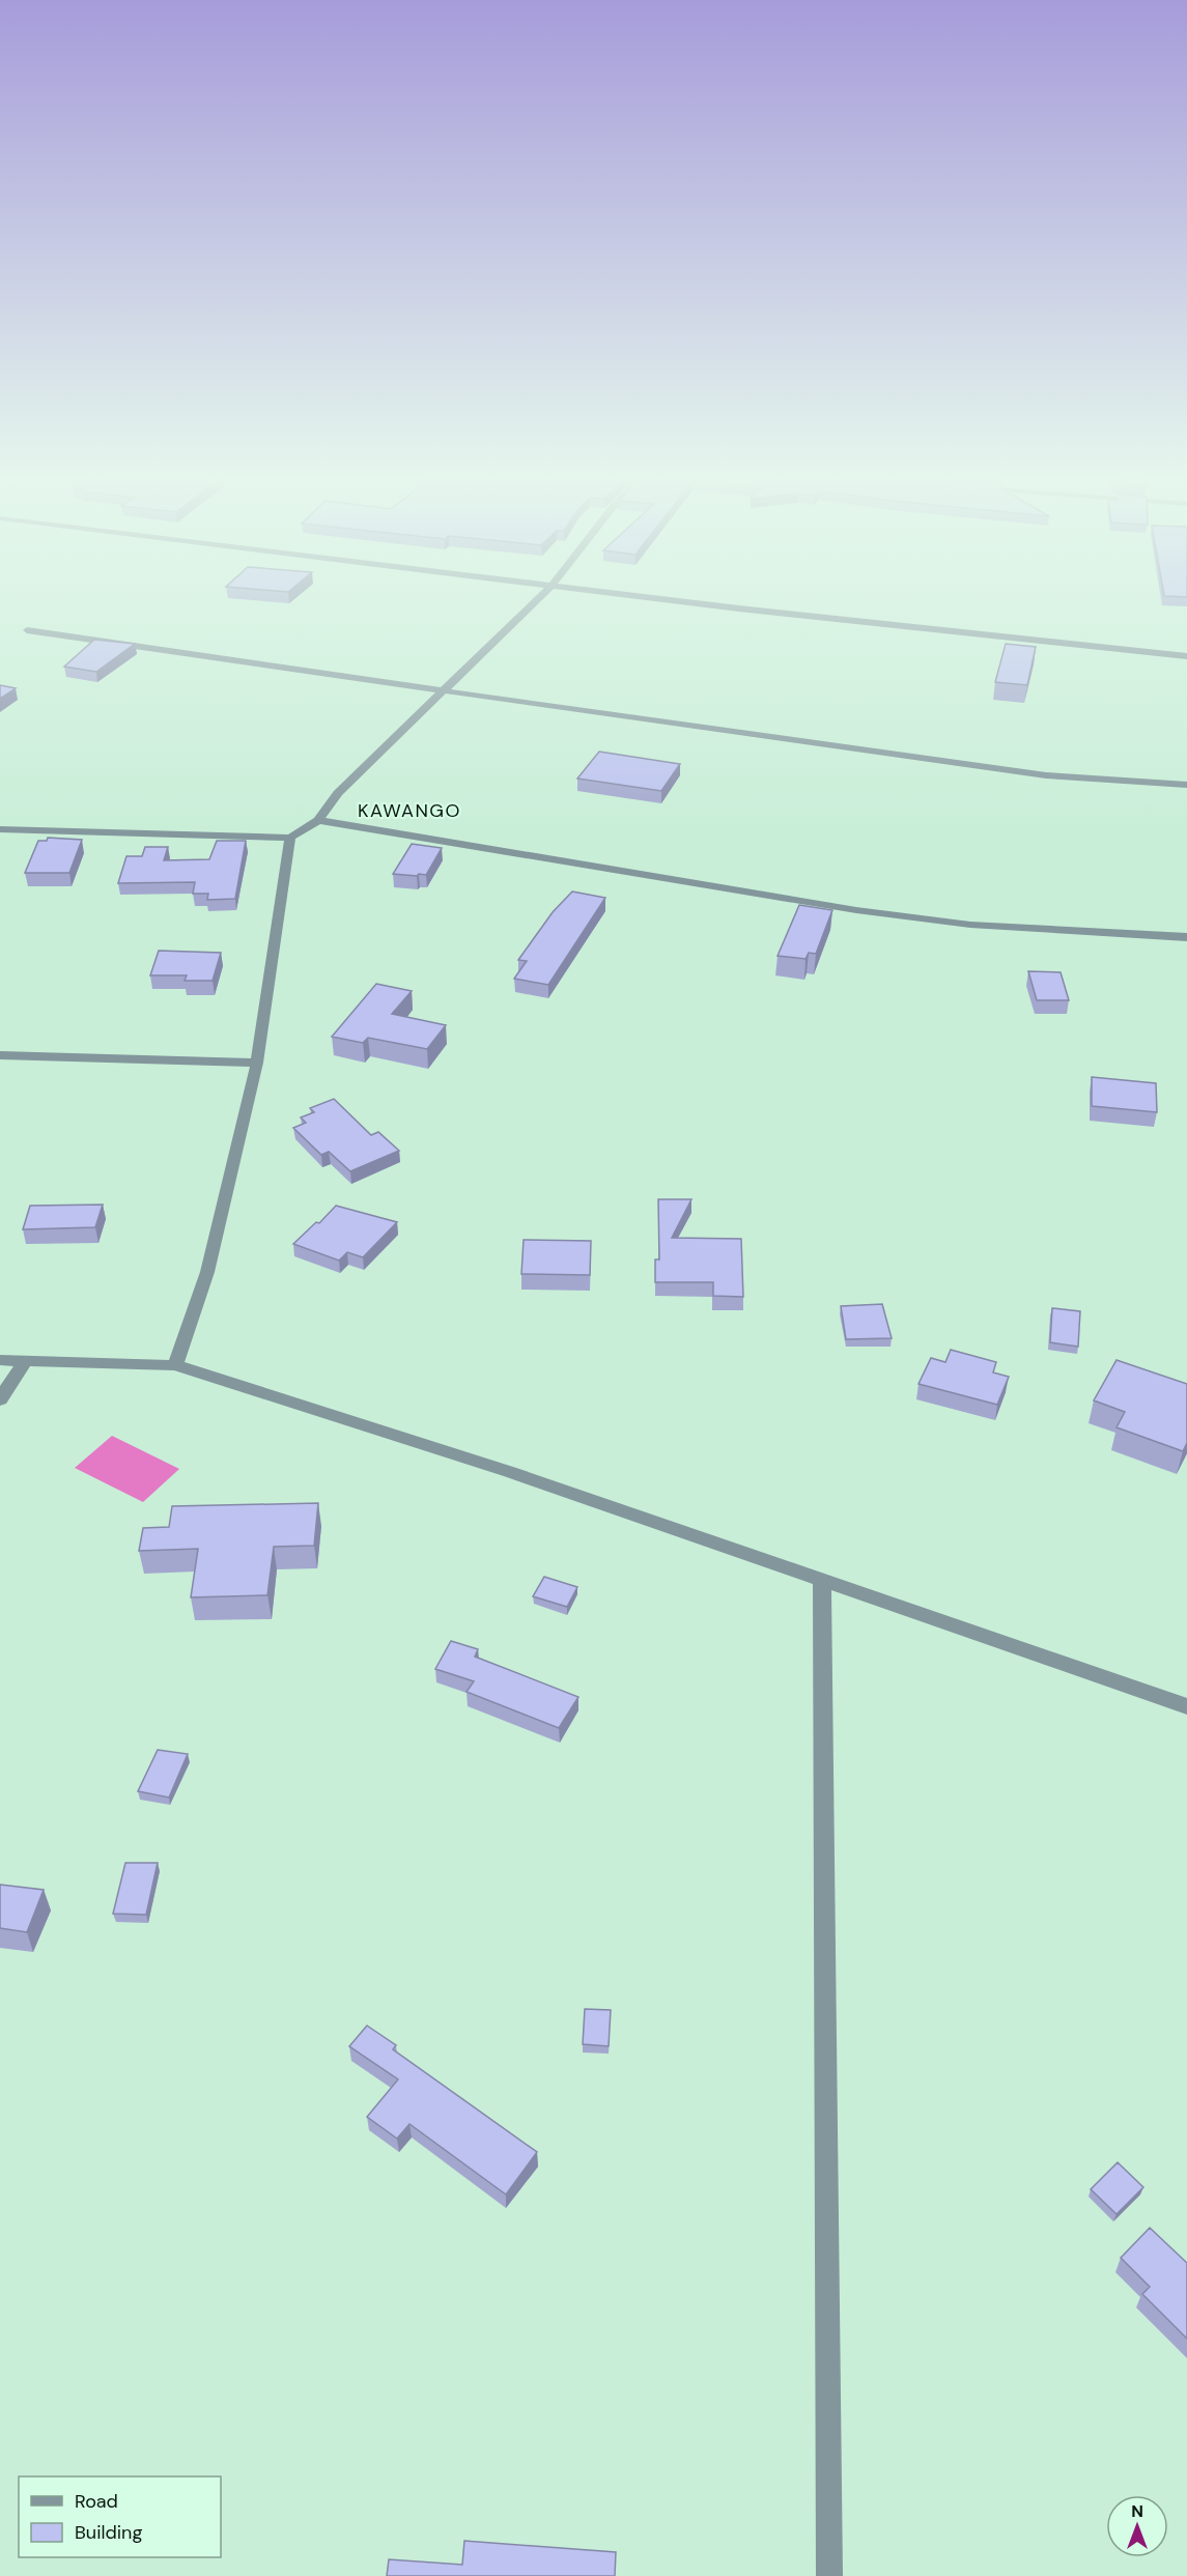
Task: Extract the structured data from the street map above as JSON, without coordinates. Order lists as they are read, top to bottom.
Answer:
{
  "districts": ["KAWANGO"],
  "legend": ["Road", "Building"],
  "north": "top"
}
